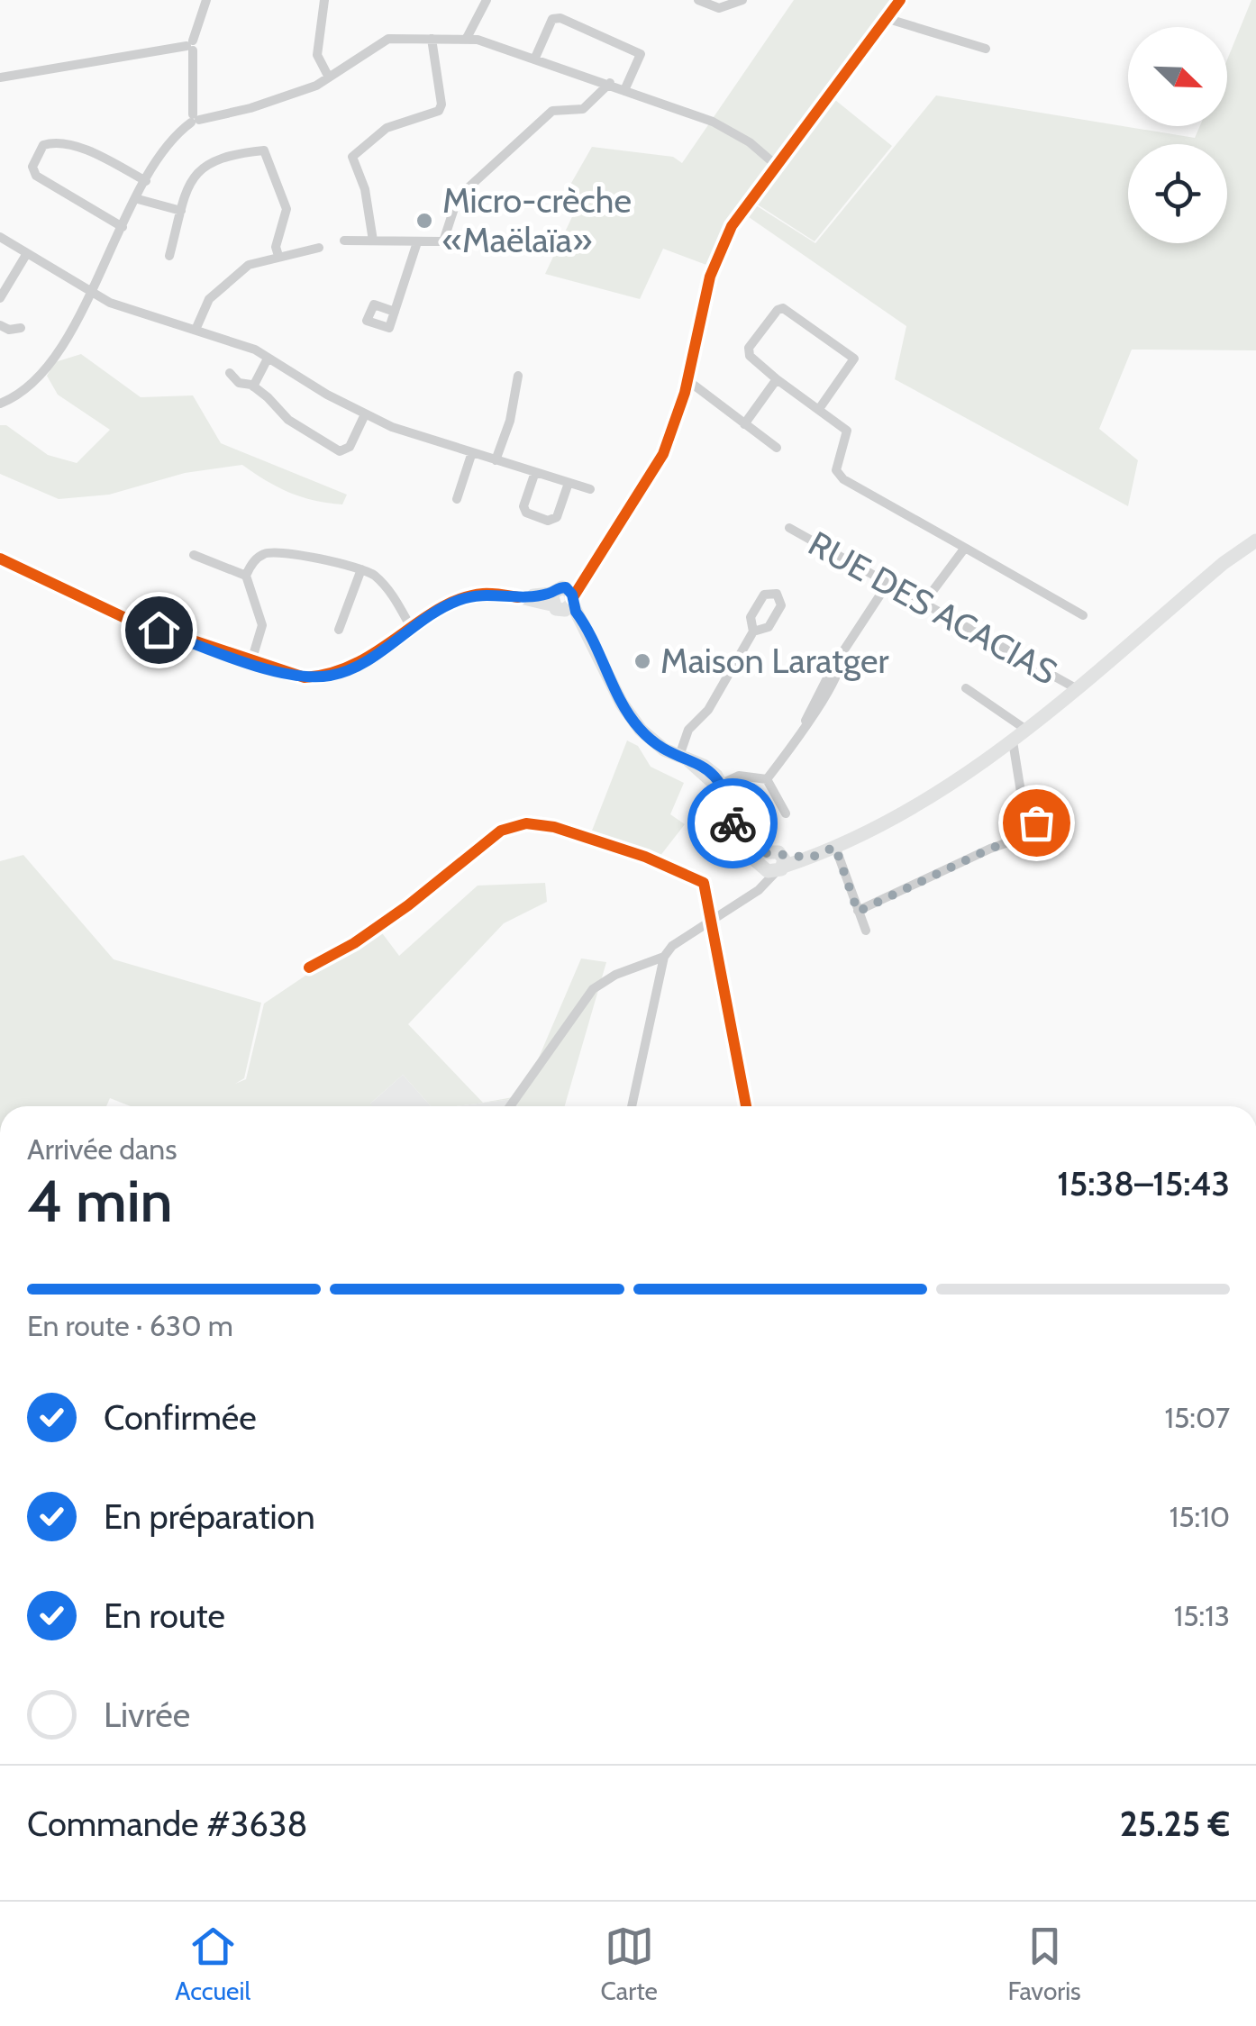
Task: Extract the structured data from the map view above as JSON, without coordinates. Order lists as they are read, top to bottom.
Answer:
{
  "streets": {
    "street": ["RUE DES ACACIAS"]
  },
  "places": ["Micro-crèche «Maëlaïa»", "Maison Laratger"],
  "north": "bottom right",
  "page": {
    "heading": ["4 min", "Arrivée dans", "15:38–15:43"],
    "panel": ["Commande #3638", "25.25 €"],
    "bar": "En route · 630 m",
    "list": [
      ["Confirmée", "15:07"],
      ["En préparation", "15:10"],
      ["En route", "15:13"],
      "Livrée"
    ],
    "tabs": ["Accueil", "Carte", "Favoris"]
  }
}
